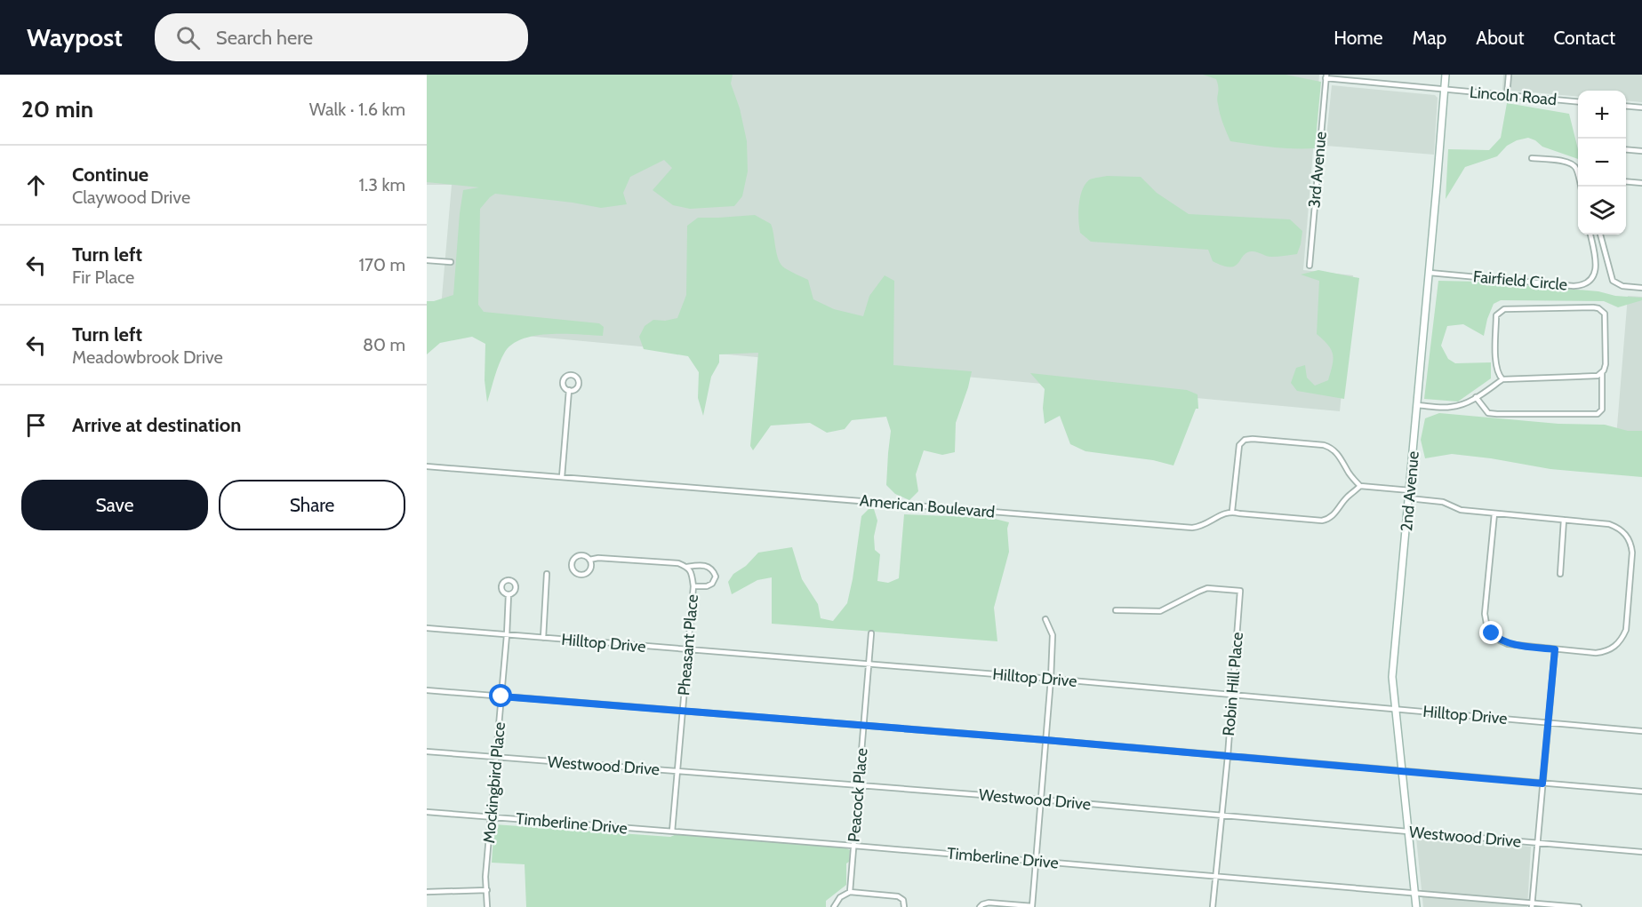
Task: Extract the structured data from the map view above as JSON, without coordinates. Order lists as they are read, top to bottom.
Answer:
{
  "streets": {
    "street": [
      "Lincoln Road",
      "3rd Avenue",
      "Fairfield Circle",
      "2nd Avenue",
      "American Boulevard",
      "Hilltop Drive",
      "Pheasant Place",
      "Robin Hill Place",
      "Westwood Drive",
      "Mockingbird Place",
      "Peacock Place",
      "Timberline Drive"
    ]
  },
  "crossings": [
    ["Lincoln Road", "3rd Avenue"],
    ["Lincoln Road", "2nd Avenue"],
    ["Fairfield Circle", "2nd Avenue"],
    ["2nd Avenue", "Hilltop Drive"],
    ["2nd Avenue", "Westwood Drive"],
    ["2nd Avenue", "Timberline Drive"],
    ["Hilltop Drive", "Pheasant Place"],
    ["Hilltop Drive", "Robin Hill Place"],
    ["Hilltop Drive", "Mockingbird Place"],
    ["Hilltop Drive", "Peacock Place"],
    ["Pheasant Place", "Westwood Drive"],
    ["Pheasant Place", "Timberline Drive"],
    ["Robin Hill Place", "Westwood Drive"],
    ["Robin Hill Place", "Timberline Drive"],
    ["Westwood Drive", "Mockingbird Place"],
    ["Westwood Drive", "Peacock Place"],
    ["Mockingbird Place", "Timberline Drive"],
    ["Peacock Place", "Timberline Drive"]
  ],
  "page": {
    "header": "Waypost",
    "search": "Search here",
    "nav": [
      "Home",
      "Map",
      "About",
      "Contact"
    ],
    "heading": ["20 min", "Walk · 1.6 km"],
    "map_buttons": ["+", "−"],
    "list": [
      ["Continue", "Claywood Drive", "1.3 km"],
      ["Turn left", "Fir Place", "170 m"],
      ["Turn left", "Meadowbrook Drive", "80 m"],
      "Arrive at destination"
    ],
    "buttons": ["Save", "Share"]
  }
}
